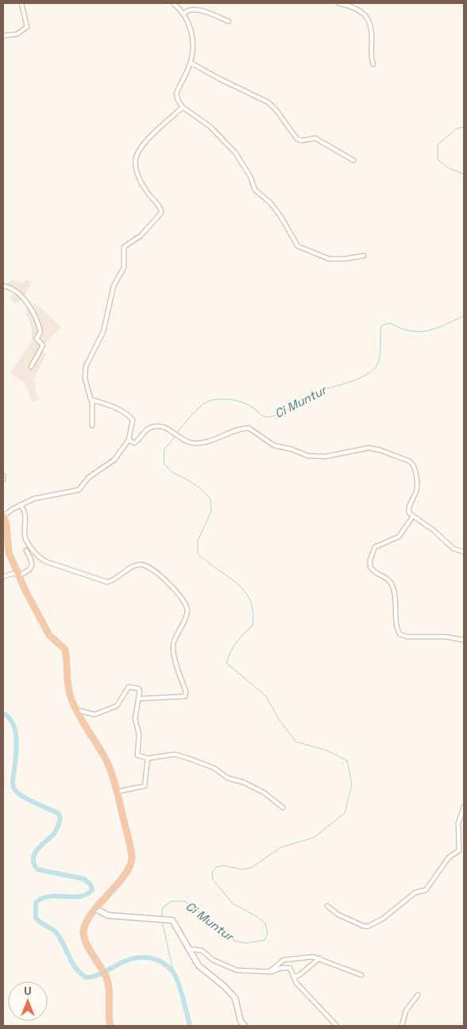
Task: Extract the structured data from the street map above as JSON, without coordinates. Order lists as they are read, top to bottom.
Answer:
{
  "water": ["Ci Muntur"],
  "north": "top"
}
